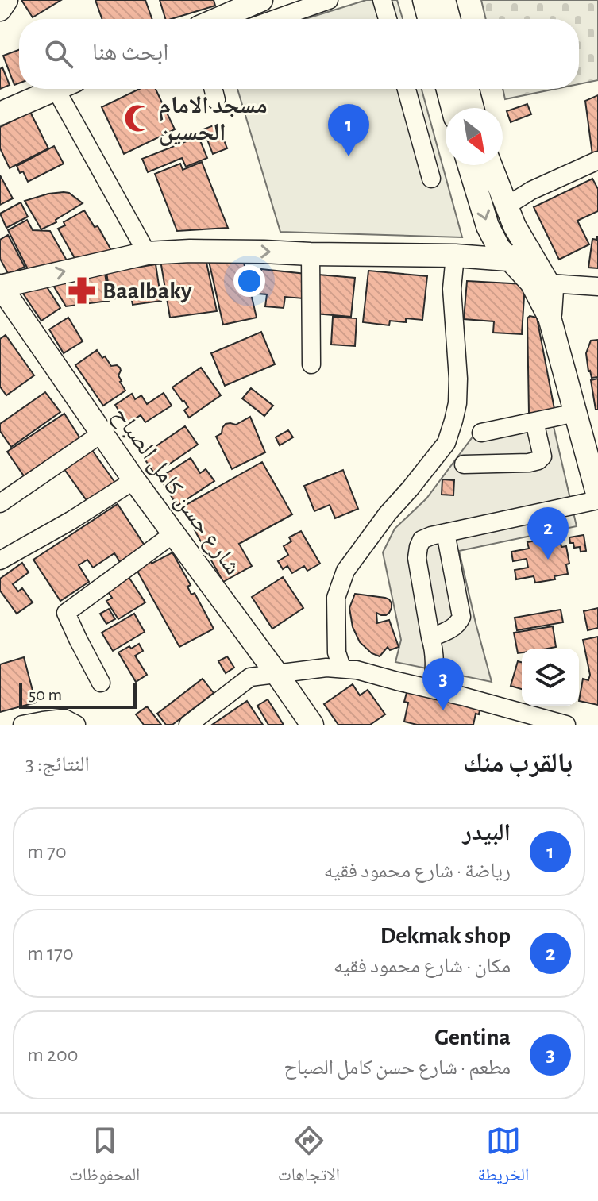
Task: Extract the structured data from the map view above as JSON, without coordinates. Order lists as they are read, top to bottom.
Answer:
{
  "streets": {
    "main road": ["شارع حسن كامل الصباح"]
  },
  "places": {
    "mosque": ["مسجد الامام الحسين"],
    "pharmacy": ["Baalbaky"]
  },
  "scale_bar": "50 m",
  "north": "bottom right",
  "page": {
    "search": "ابحث هنا",
    "pins": ["1", "2", "3"],
    "scale": "50 m",
    "heading": ["بالقرب منك", "النتائج: 3"],
    "list": [
      {
        "mark": "1",
        "name": "البيدر",
        "note": "رياضة · شارع محمود فقيه",
        "value": "70 m"
      },
      {
        "mark": "2",
        "name": "Dekmak shop",
        "note": "مكان · شارع محمود فقيه",
        "value": "170 m"
      },
      {
        "mark": "3",
        "name": "Gentina",
        "note": "مطعم · شارع حسن كامل الصباح",
        "value": "200 m"
      }
    ],
    "nav": ["الخريطة", "الاتجاهات", "المحفوظات"]
  }
}
